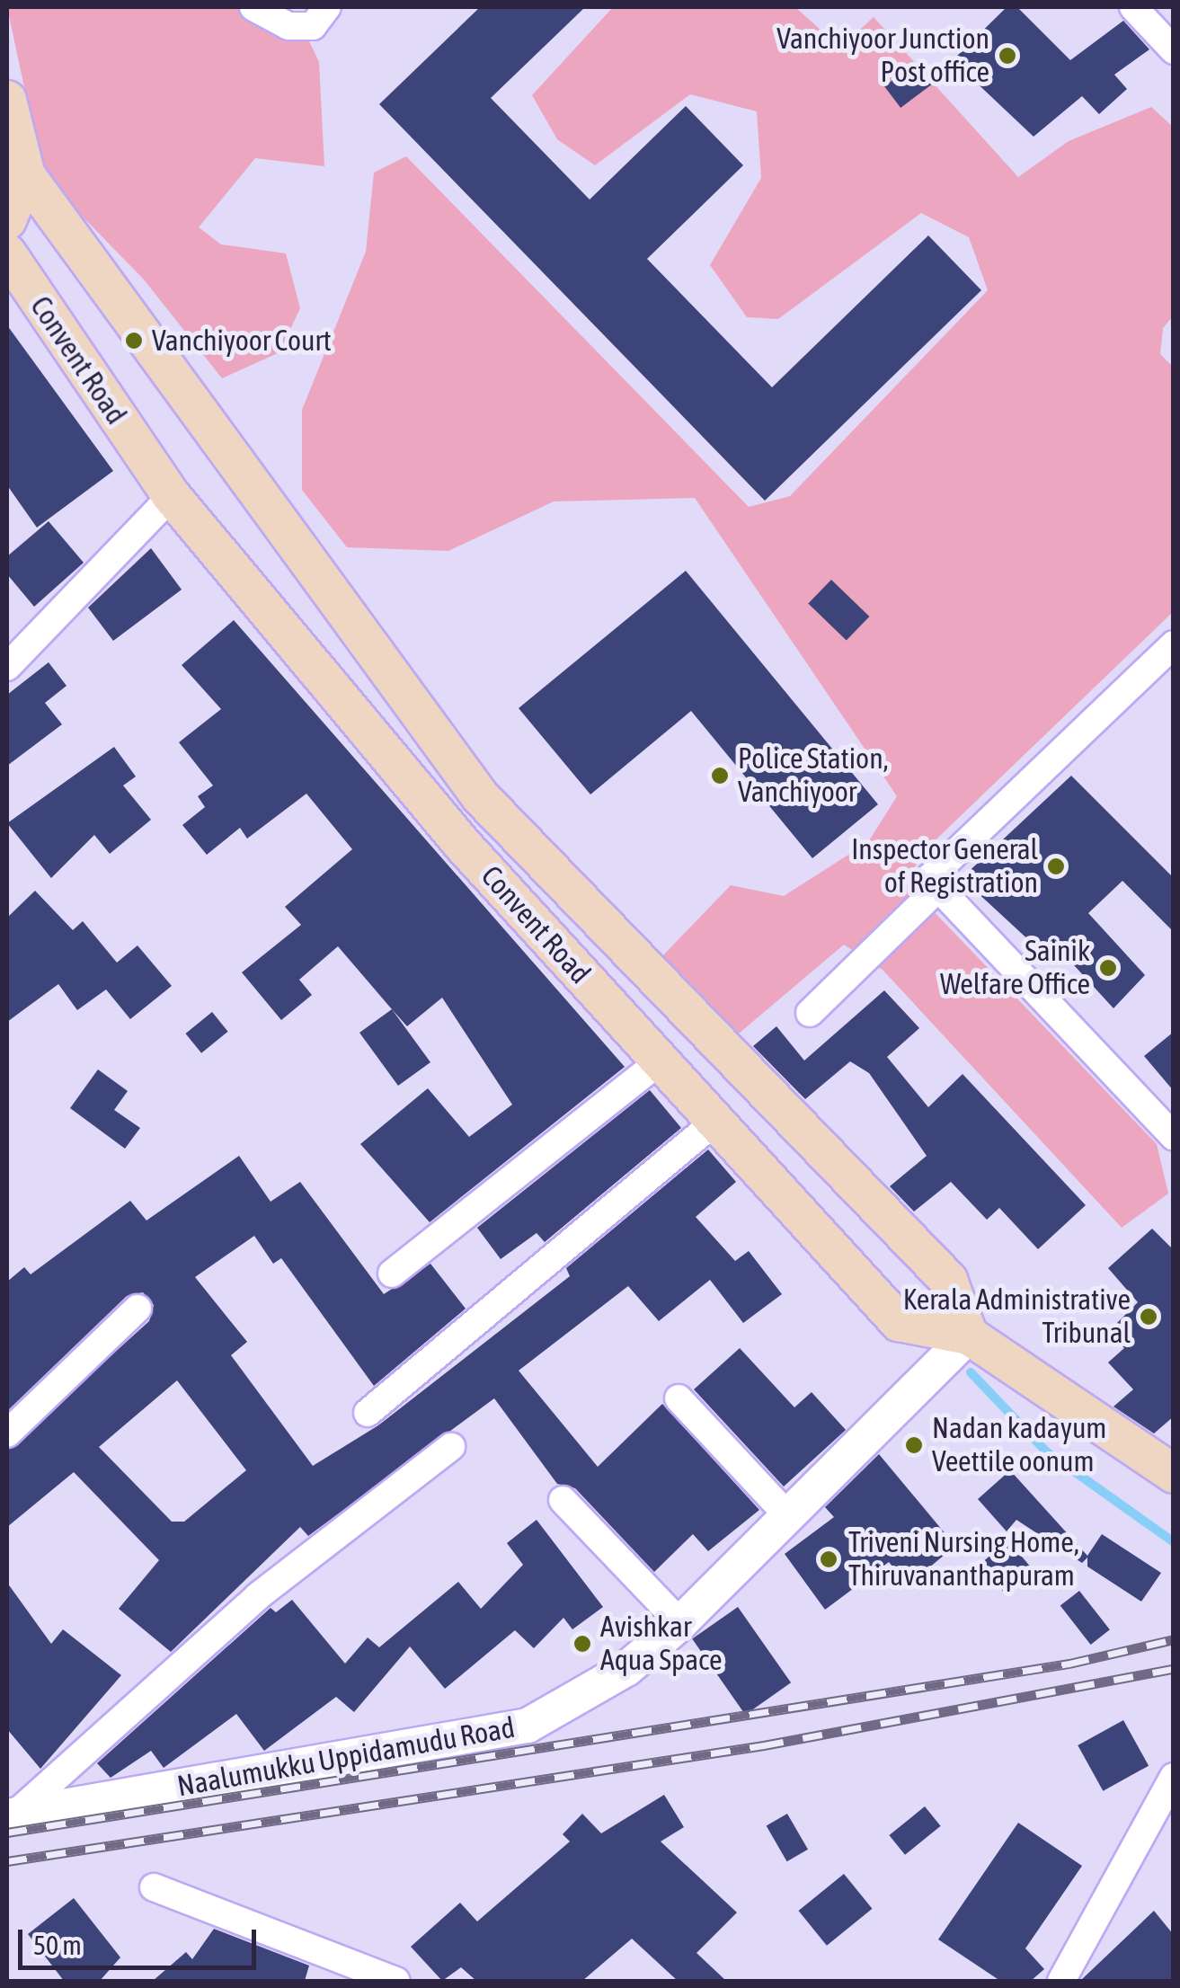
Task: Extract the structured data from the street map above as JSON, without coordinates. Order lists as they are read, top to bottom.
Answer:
{
  "streets": {
    "main road": ["Convent Road"],
    "street": ["Naalumukku Uppidamudu Road"]
  },
  "crossings": [
    ["Convent Road", "Naalumukku Uppidamudu Road"]
  ],
  "places": [
    "Vanchiyoor Junction Post office",
    "Vanchiyoor Court",
    "Police Station, Vanchiyoor",
    "Inspector General of Registration",
    "Sainik Welfare Office",
    "Kerala Administrative Tribunal",
    "Nadan kadayum Veettile oonum",
    "Triveni Nursing Home, Thiruvananthapuram",
    "Avishkar Aqua Space"
  ],
  "scale_bar": "50 m"
}
